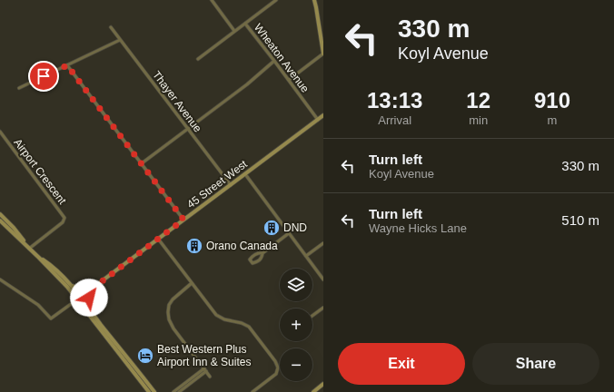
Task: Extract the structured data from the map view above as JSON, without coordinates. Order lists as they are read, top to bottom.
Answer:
{
  "streets": {
    "main road": ["45 Street West"],
    "street": ["Wheaton Avenue", "Thayer Avenue", "Airport Crescent"]
  },
  "crossings": [
    ["Wheaton Avenue", "45 Street West"],
    ["Thayer Avenue", "45 Street West"]
  ],
  "places": {
    "building": ["DND", "Orano Canada"],
    "hotel": ["Best Western Plus Airport Inn & Suites"]
  },
  "page": {
    "turn": ["330 m", "Koyl Avenue"],
    "eta": [
      "13:13",
      "Arrival",
      "12",
      "min",
      "910",
      "m"
    ],
    "list": [
      {
        "name": "Turn left",
        "note": "Koyl Avenue",
        "value": "330 m"
      },
      {
        "name": "Turn left",
        "note": "Wayne Hicks Lane",
        "value": "510 m"
      }
    ],
    "map_buttons": ["+", "−"],
    "buttons": ["Exit", "Share"]
  }
}
